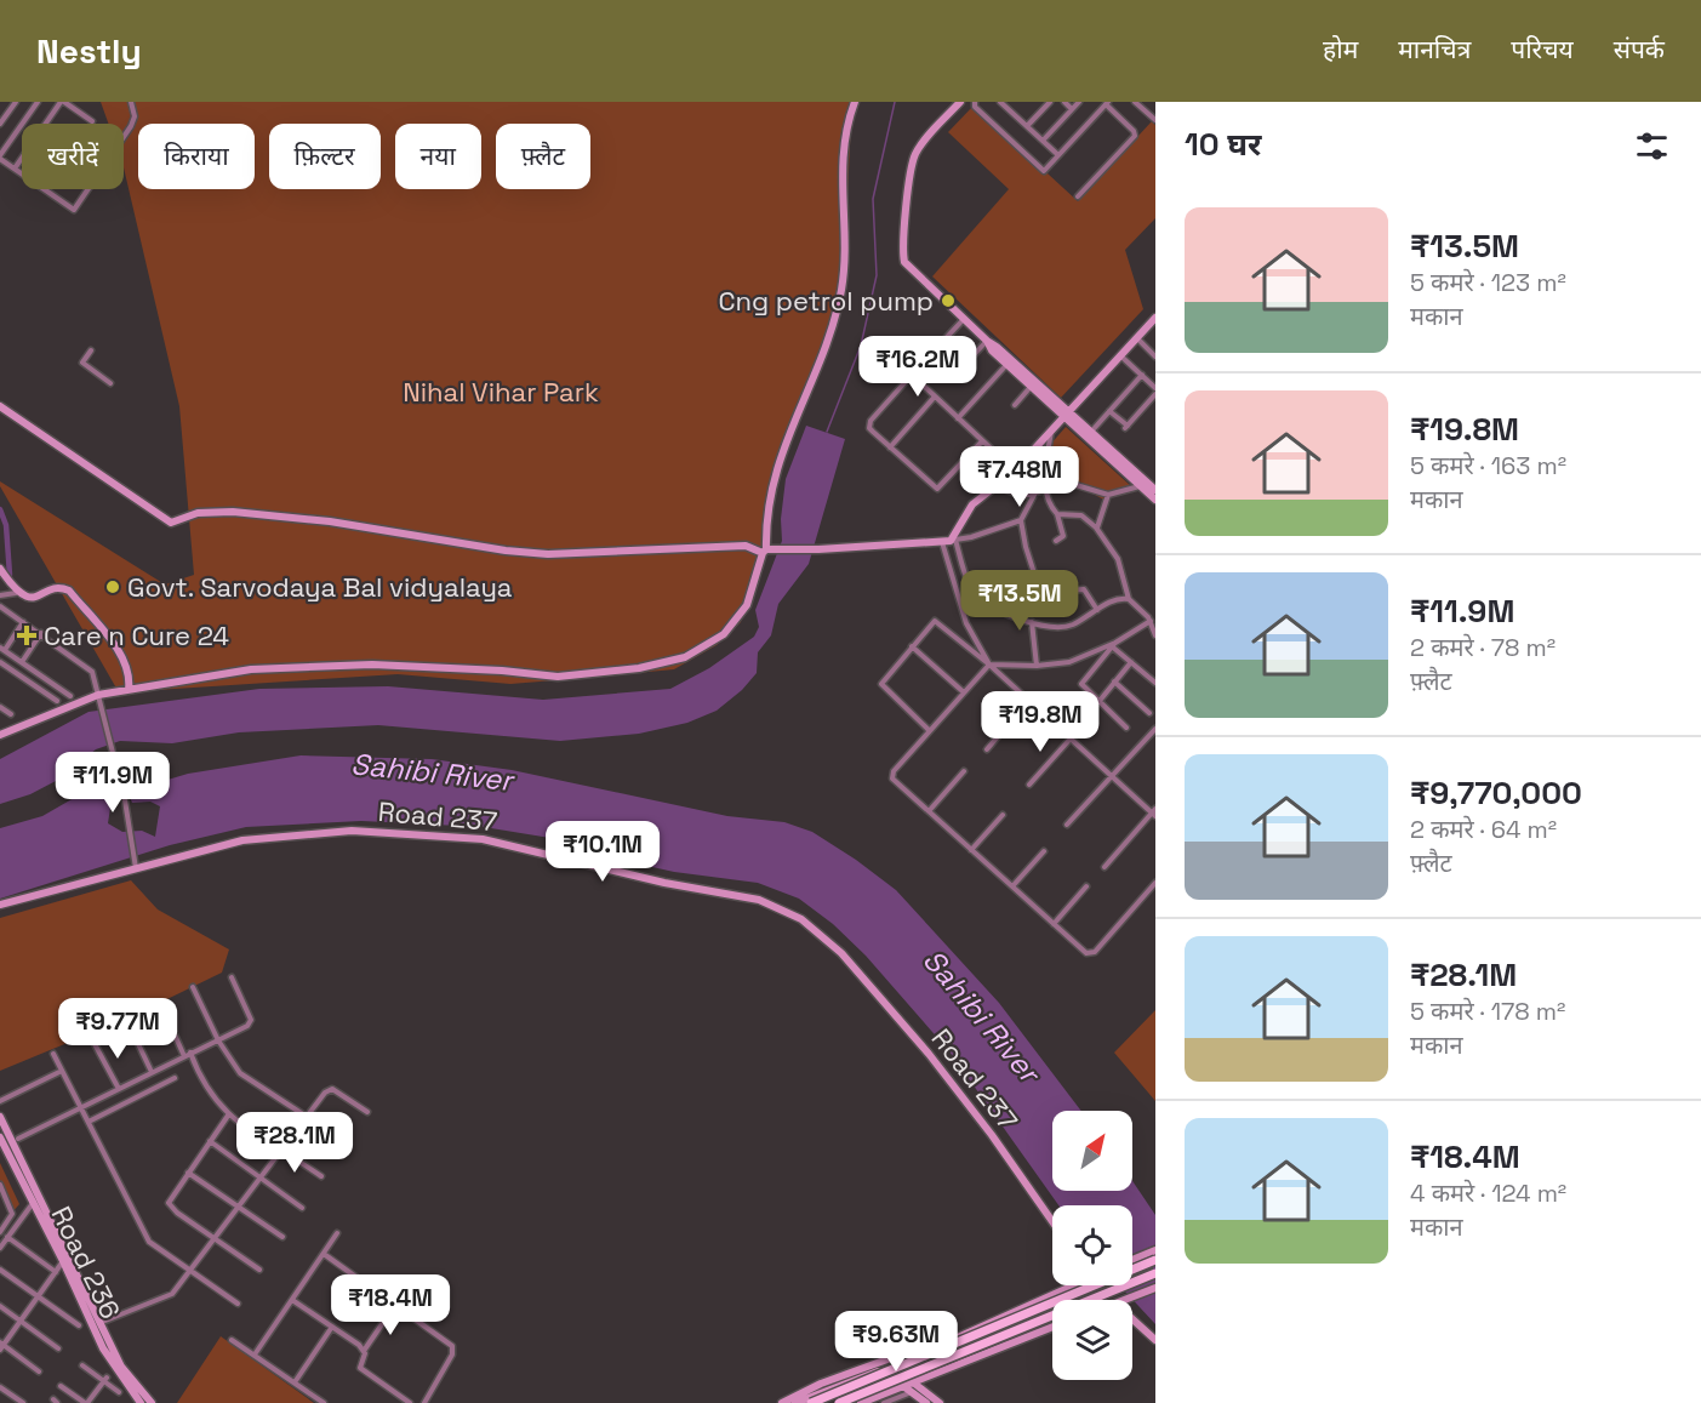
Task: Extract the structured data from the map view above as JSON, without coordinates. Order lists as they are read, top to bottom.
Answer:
{
  "streets": {
    "street": ["Road 237", "Road 236"]
  },
  "water": ["Sahibi River"],
  "parks": ["Nihal Vihar Park"],
  "places": {
    "other": ["Cng petrol pump", "Govt. Sarvodaya Bal vidyalaya"],
    "health": ["Care n Cure 24"]
  },
  "north": "top right",
  "page": {
    "header": "Nestly",
    "nav": [
      "होम",
      "मानचित्र",
      "परिचय",
      "संपर्क"
    ],
    "heading": "10 घर",
    "chip": [
      "खरीदें",
      "किराया",
      "फ़िल्टर",
      "नया",
      "फ़्लैट"
    ],
    "list": [
      {
        "name": "₹13.5M",
        "note": "5 कमरे · 123 m² · मकान"
      },
      {
        "name": "₹19.8M",
        "note": "5 कमरे · 163 m² · मकान"
      },
      {
        "name": "₹11.9M",
        "note": "2 कमरे · 78 m² · फ़्लैट"
      },
      {
        "name": "₹9,770,000",
        "note": "2 कमरे · 64 m² · फ़्लैट"
      },
      {
        "name": "₹28.1M",
        "note": "5 कमरे · 178 m² · मकान"
      },
      {
        "name": "₹18.4M",
        "note": "4 कमरे · 124 m² · मकान"
      }
    ],
    "price": [
      "₹16.2M",
      "₹7.48M",
      "₹13.5M",
      "₹19.8M",
      "₹11.9M",
      "₹10.1M",
      "₹9.77M",
      "₹28.1M",
      "₹18.4M",
      "₹9.63M"
    ]
  }
}
